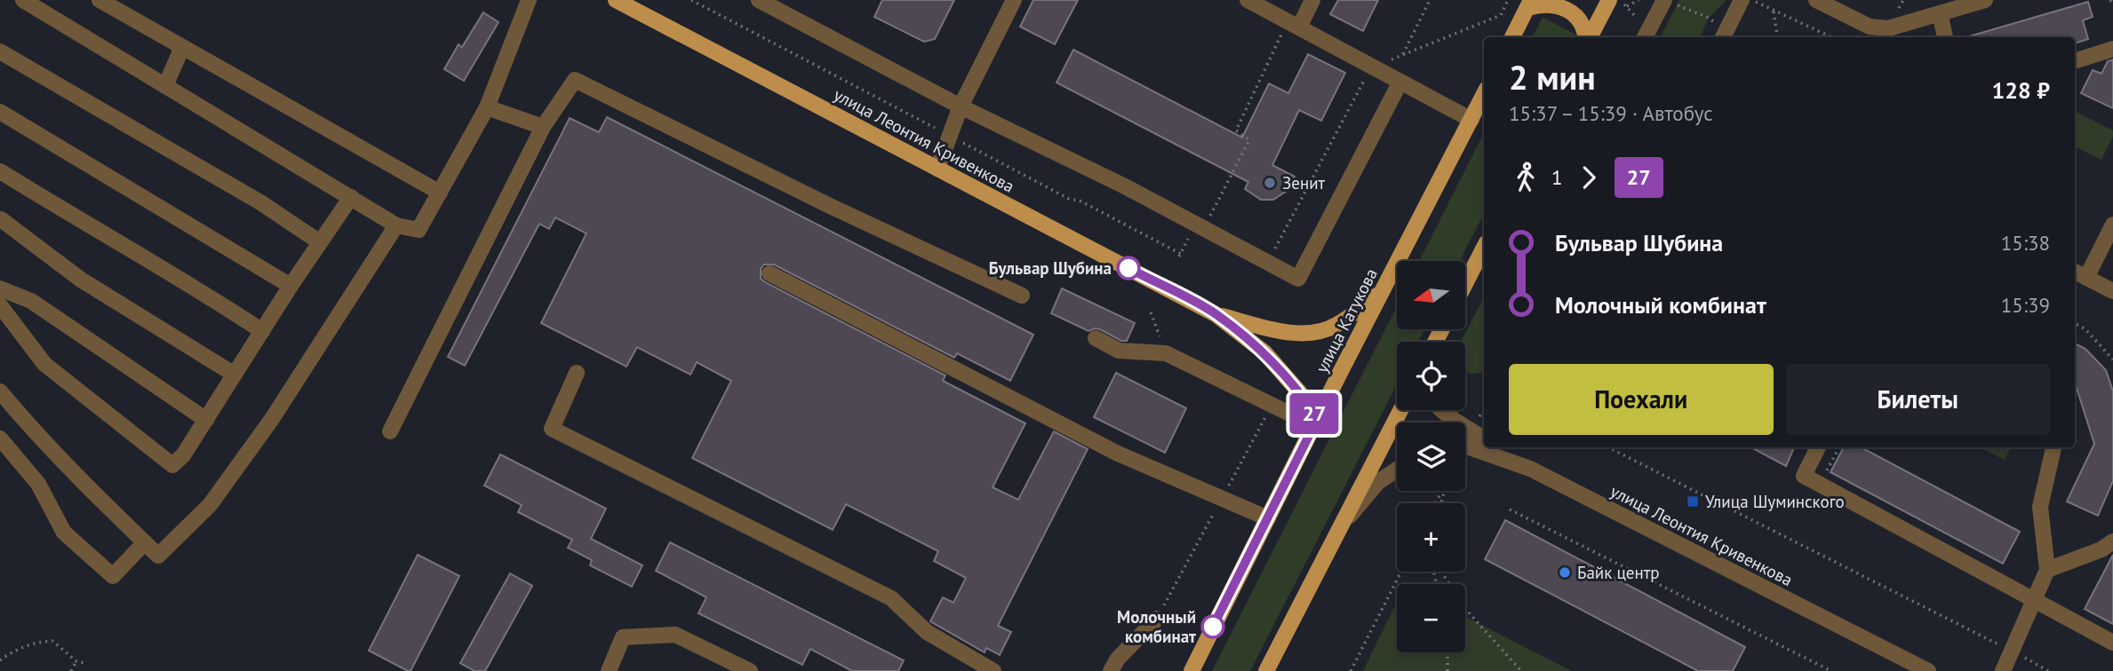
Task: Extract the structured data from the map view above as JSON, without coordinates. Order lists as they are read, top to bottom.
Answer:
{
  "streets": {
    "main road": ["улица Леонтия Кривенкова", "улица Катукова"]
  },
  "places": {
    "other": [
      "Зенит",
      "Бульвар Шубина",
      "Байк центр",
      "Молочный комбинат"
    ],
    "transit": ["Улица Шуминского"]
  },
  "lines": ["bus line 27"],
  "north": "left",
  "page": {
    "on_map": "27",
    "heading": ["2 мин", "15:37 – 15:39 · Автобус", "128 ₽"],
    "legs": ["1", "27"],
    "list": [
      {
        "name": "Бульвар Шубина",
        "value": "15:38"
      },
      {
        "name": "Молочный комбинат",
        "value": "15:39"
      }
    ],
    "map_buttons": ["+", "−"],
    "buttons": ["Поехали", "Билеты"]
  }
}
